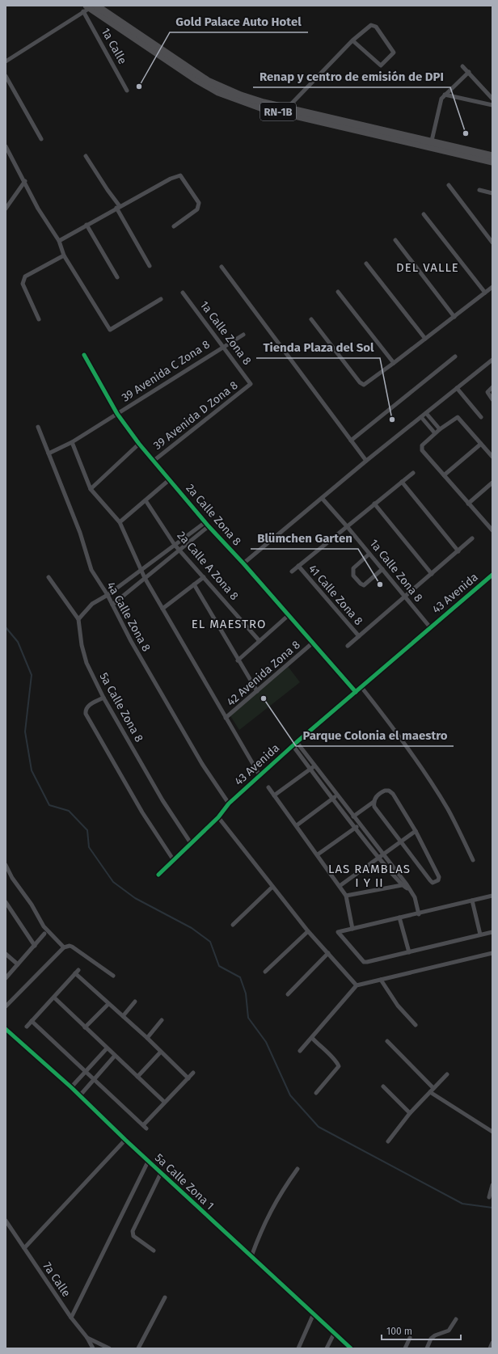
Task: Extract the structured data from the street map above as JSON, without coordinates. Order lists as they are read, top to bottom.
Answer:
{
  "streets": {
    "highway": ["RN-1B"],
    "street": [
      "1a Calle",
      "1a Calle Zona 8",
      "39 Avenida C Zona 8",
      "39 Avenida D Zona 8",
      "2a Calle Zona 8",
      "2a Calle A Zona 8",
      "43 Avenida",
      "41 Calle Zona 8",
      "4a Calle Zona 8",
      "42 Avenida Zona 8",
      "5a Calle Zona 8",
      "5a Calle Zona 1",
      "7a Calle"
    ]
  },
  "crossings": [
    ["1a Calle", "RN-1B"],
    ["1a Calle Zona 8", "39 Avenida C Zona 8"],
    ["1a Calle Zona 8", "39 Avenida D Zona 8"],
    ["1a Calle Zona 8", "43 Avenida"],
    ["39 Avenida C Zona 8", "2a Calle Zona 8"],
    ["39 Avenida C Zona 8", "4a Calle Zona 8"],
    ["39 Avenida D Zona 8", "2a Calle Zona 8"],
    ["2a Calle Zona 8", "43 Avenida"],
    ["2a Calle Zona 8", "42 Avenida Zona 8"],
    ["43 Avenida", "4a Calle Zona 8"],
    ["43 Avenida", "5a Calle Zona 8"]
  ],
  "districts": ["DEL VALLE", "EL MAESTRO", "LAS RAMBLAS I Y II"],
  "places": [
    "Gold Palace Auto Hotel",
    "Renap y centro de emisión de DPI",
    "Tienda Plaza del Sol",
    "Blümchen Garten",
    "Parque Colonia el maestro"
  ],
  "scale_bar": "100 m"
}
